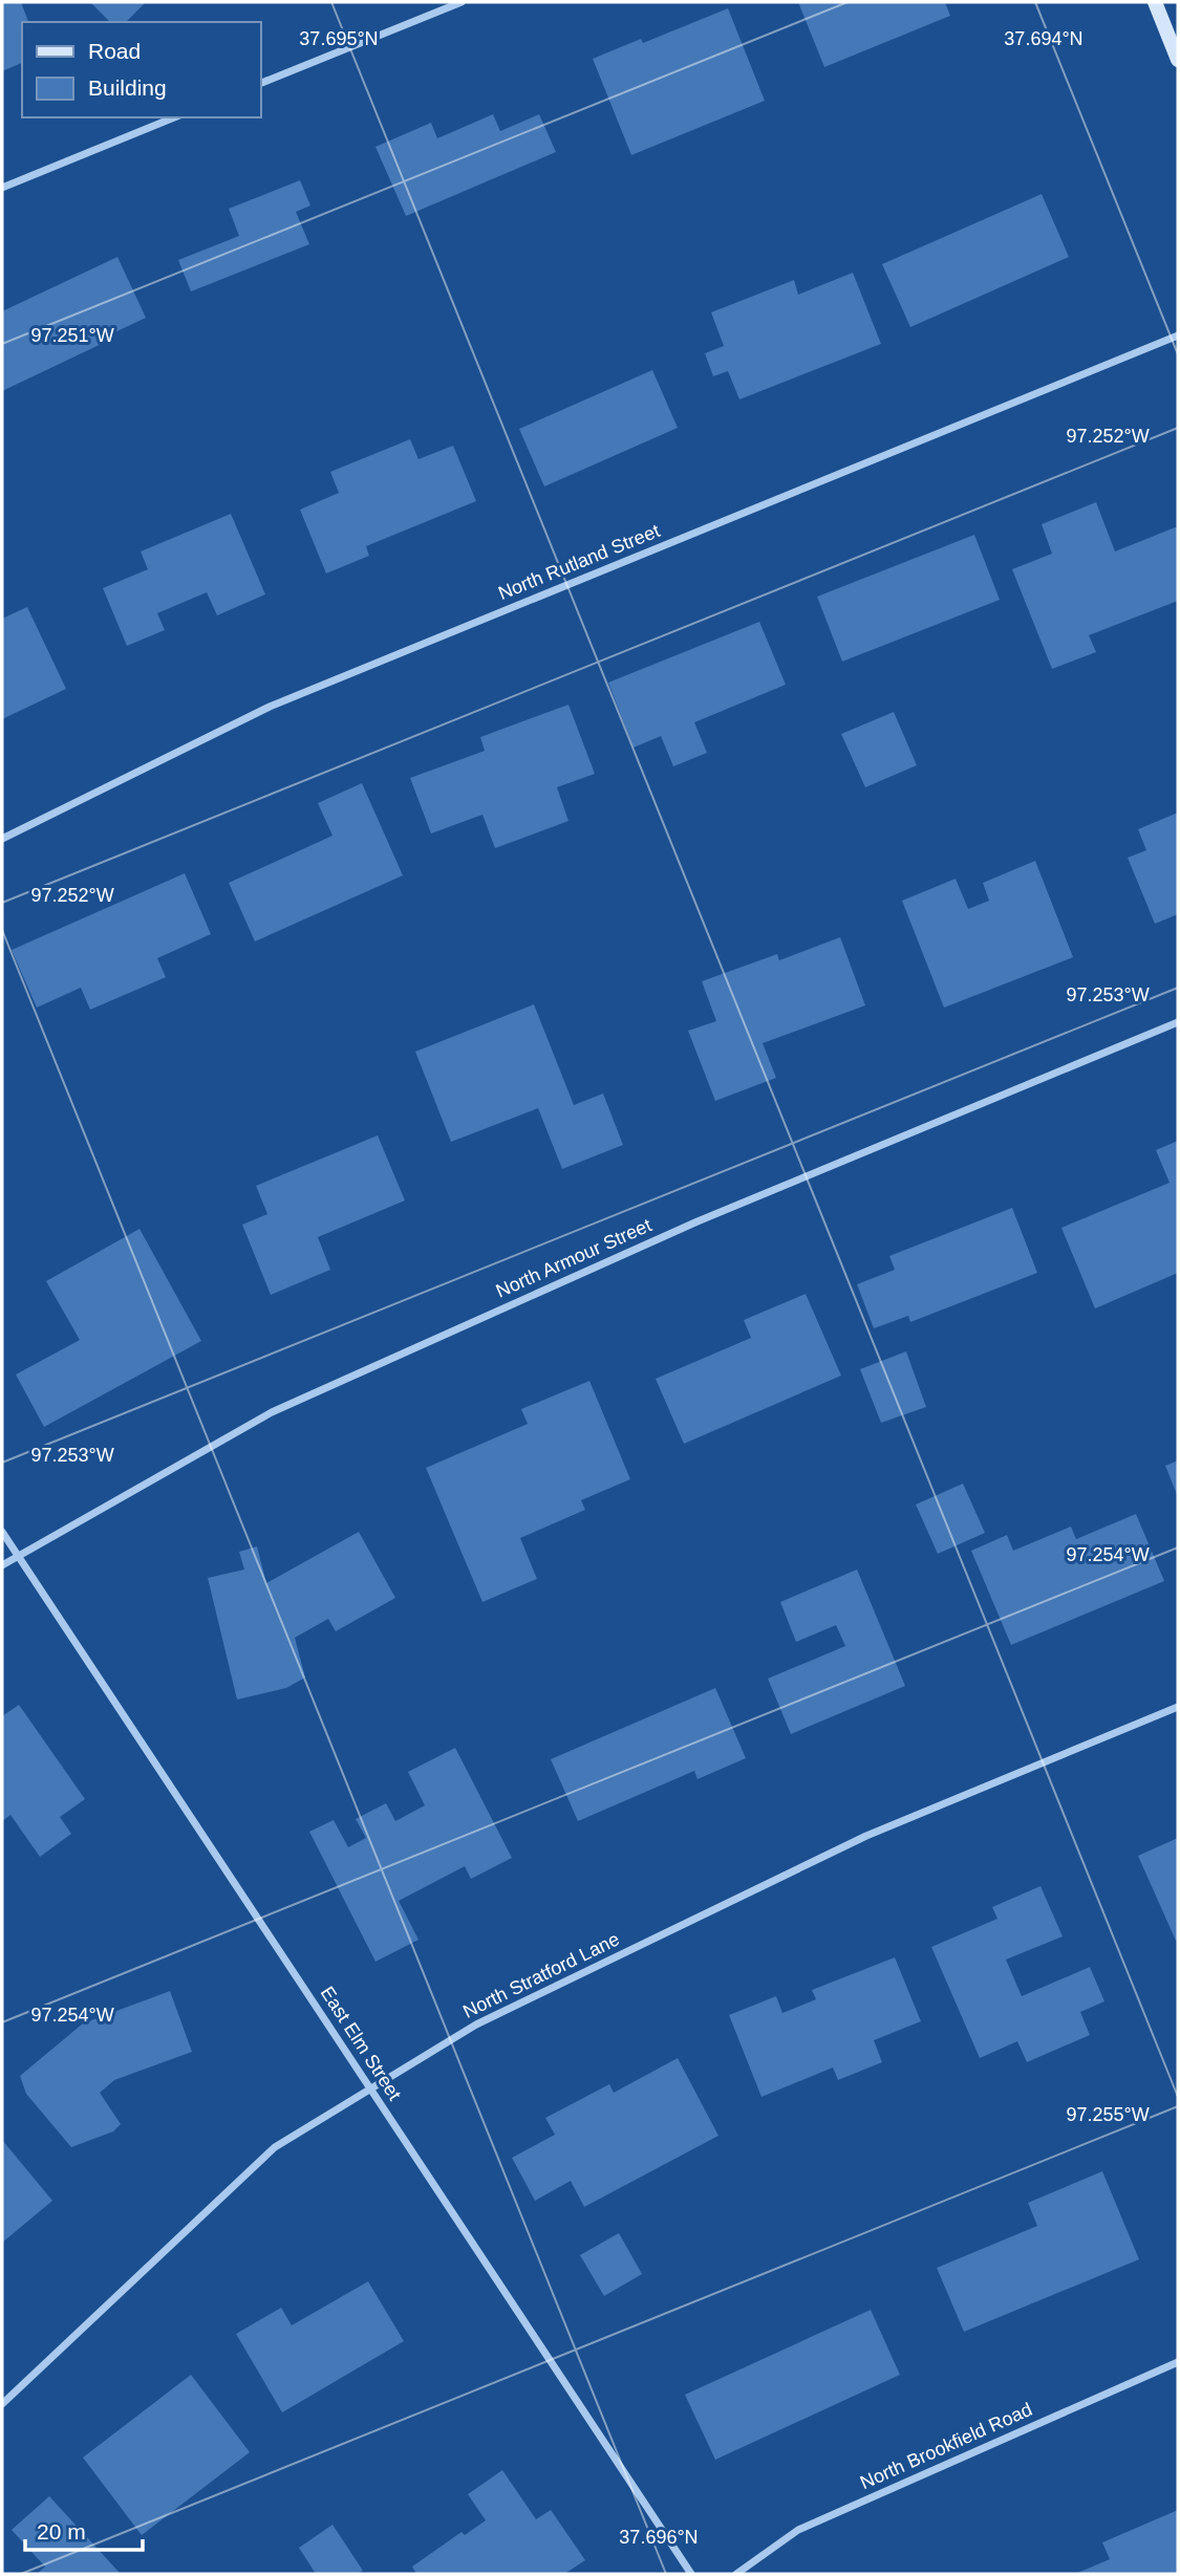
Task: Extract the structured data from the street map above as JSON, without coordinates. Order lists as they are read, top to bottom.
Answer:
{
  "streets": {
    "street": [
      "North Rutland Street",
      "North Armour Street",
      "North Stratford Lane",
      "East Elm Street",
      "North Brookfield Road"
    ]
  },
  "crossings": [
    ["North Armour Street", "East Elm Street"],
    ["North Stratford Lane", "East Elm Street"]
  ],
  "legend": ["Road", "Building"],
  "scale_bar": "20 m",
  "coordinates": [
    "37.695°N",
    "37.694°N",
    "97.251°W",
    "97.252°W",
    "97.253°W",
    "97.254°W",
    "97.255°W",
    "37.696°N"
  ]
}
